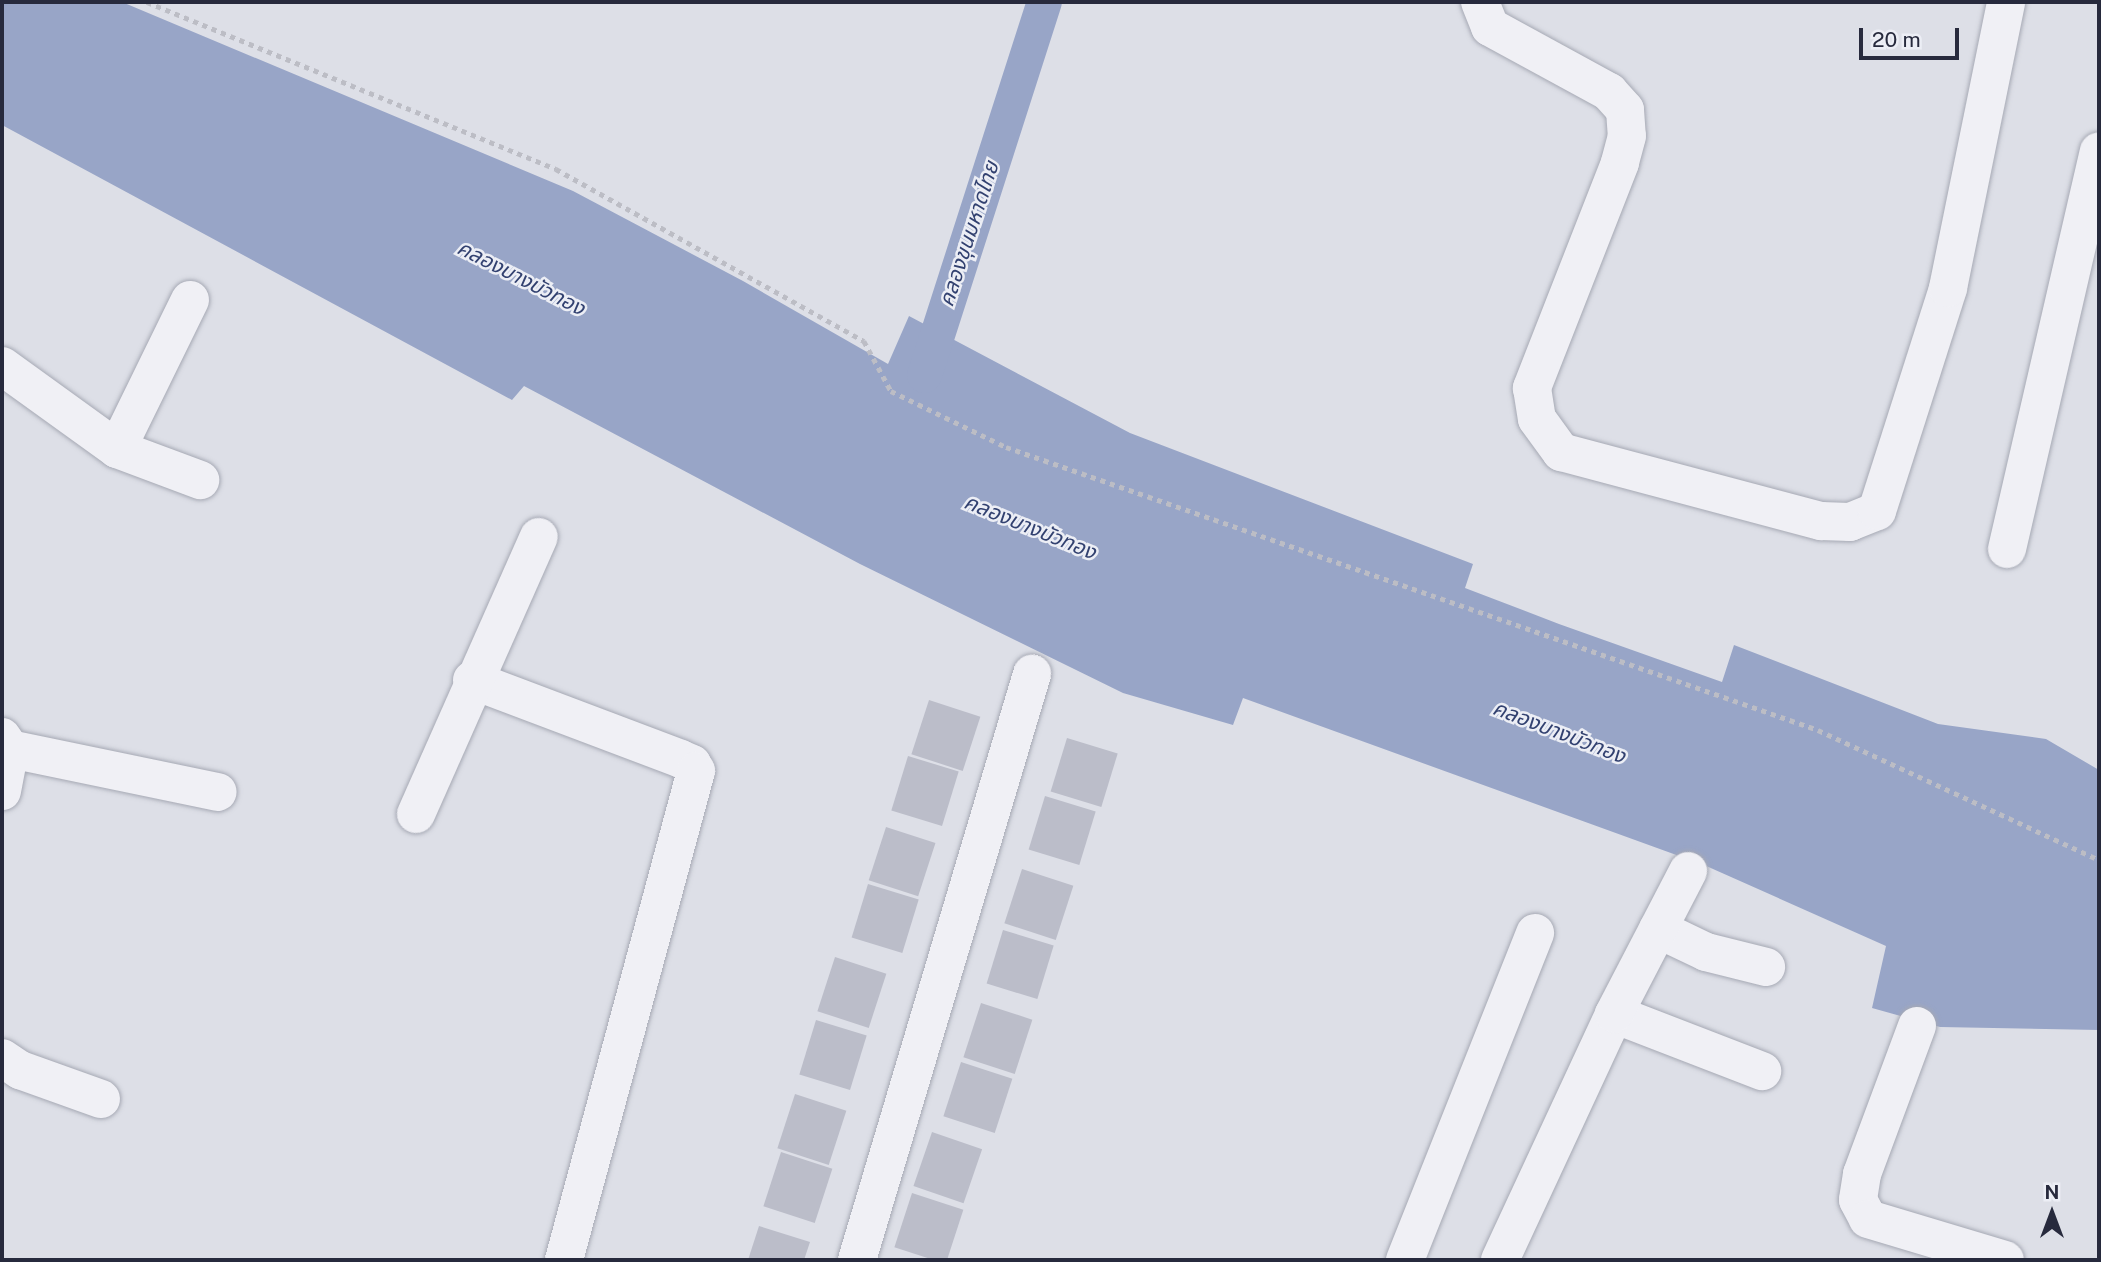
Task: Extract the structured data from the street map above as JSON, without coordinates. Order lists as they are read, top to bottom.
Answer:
{
  "water": ["คลองขุนมหาดไทย", "คลองบางบัวทอง"],
  "scale_bar": "20 m",
  "north": "top"
}
